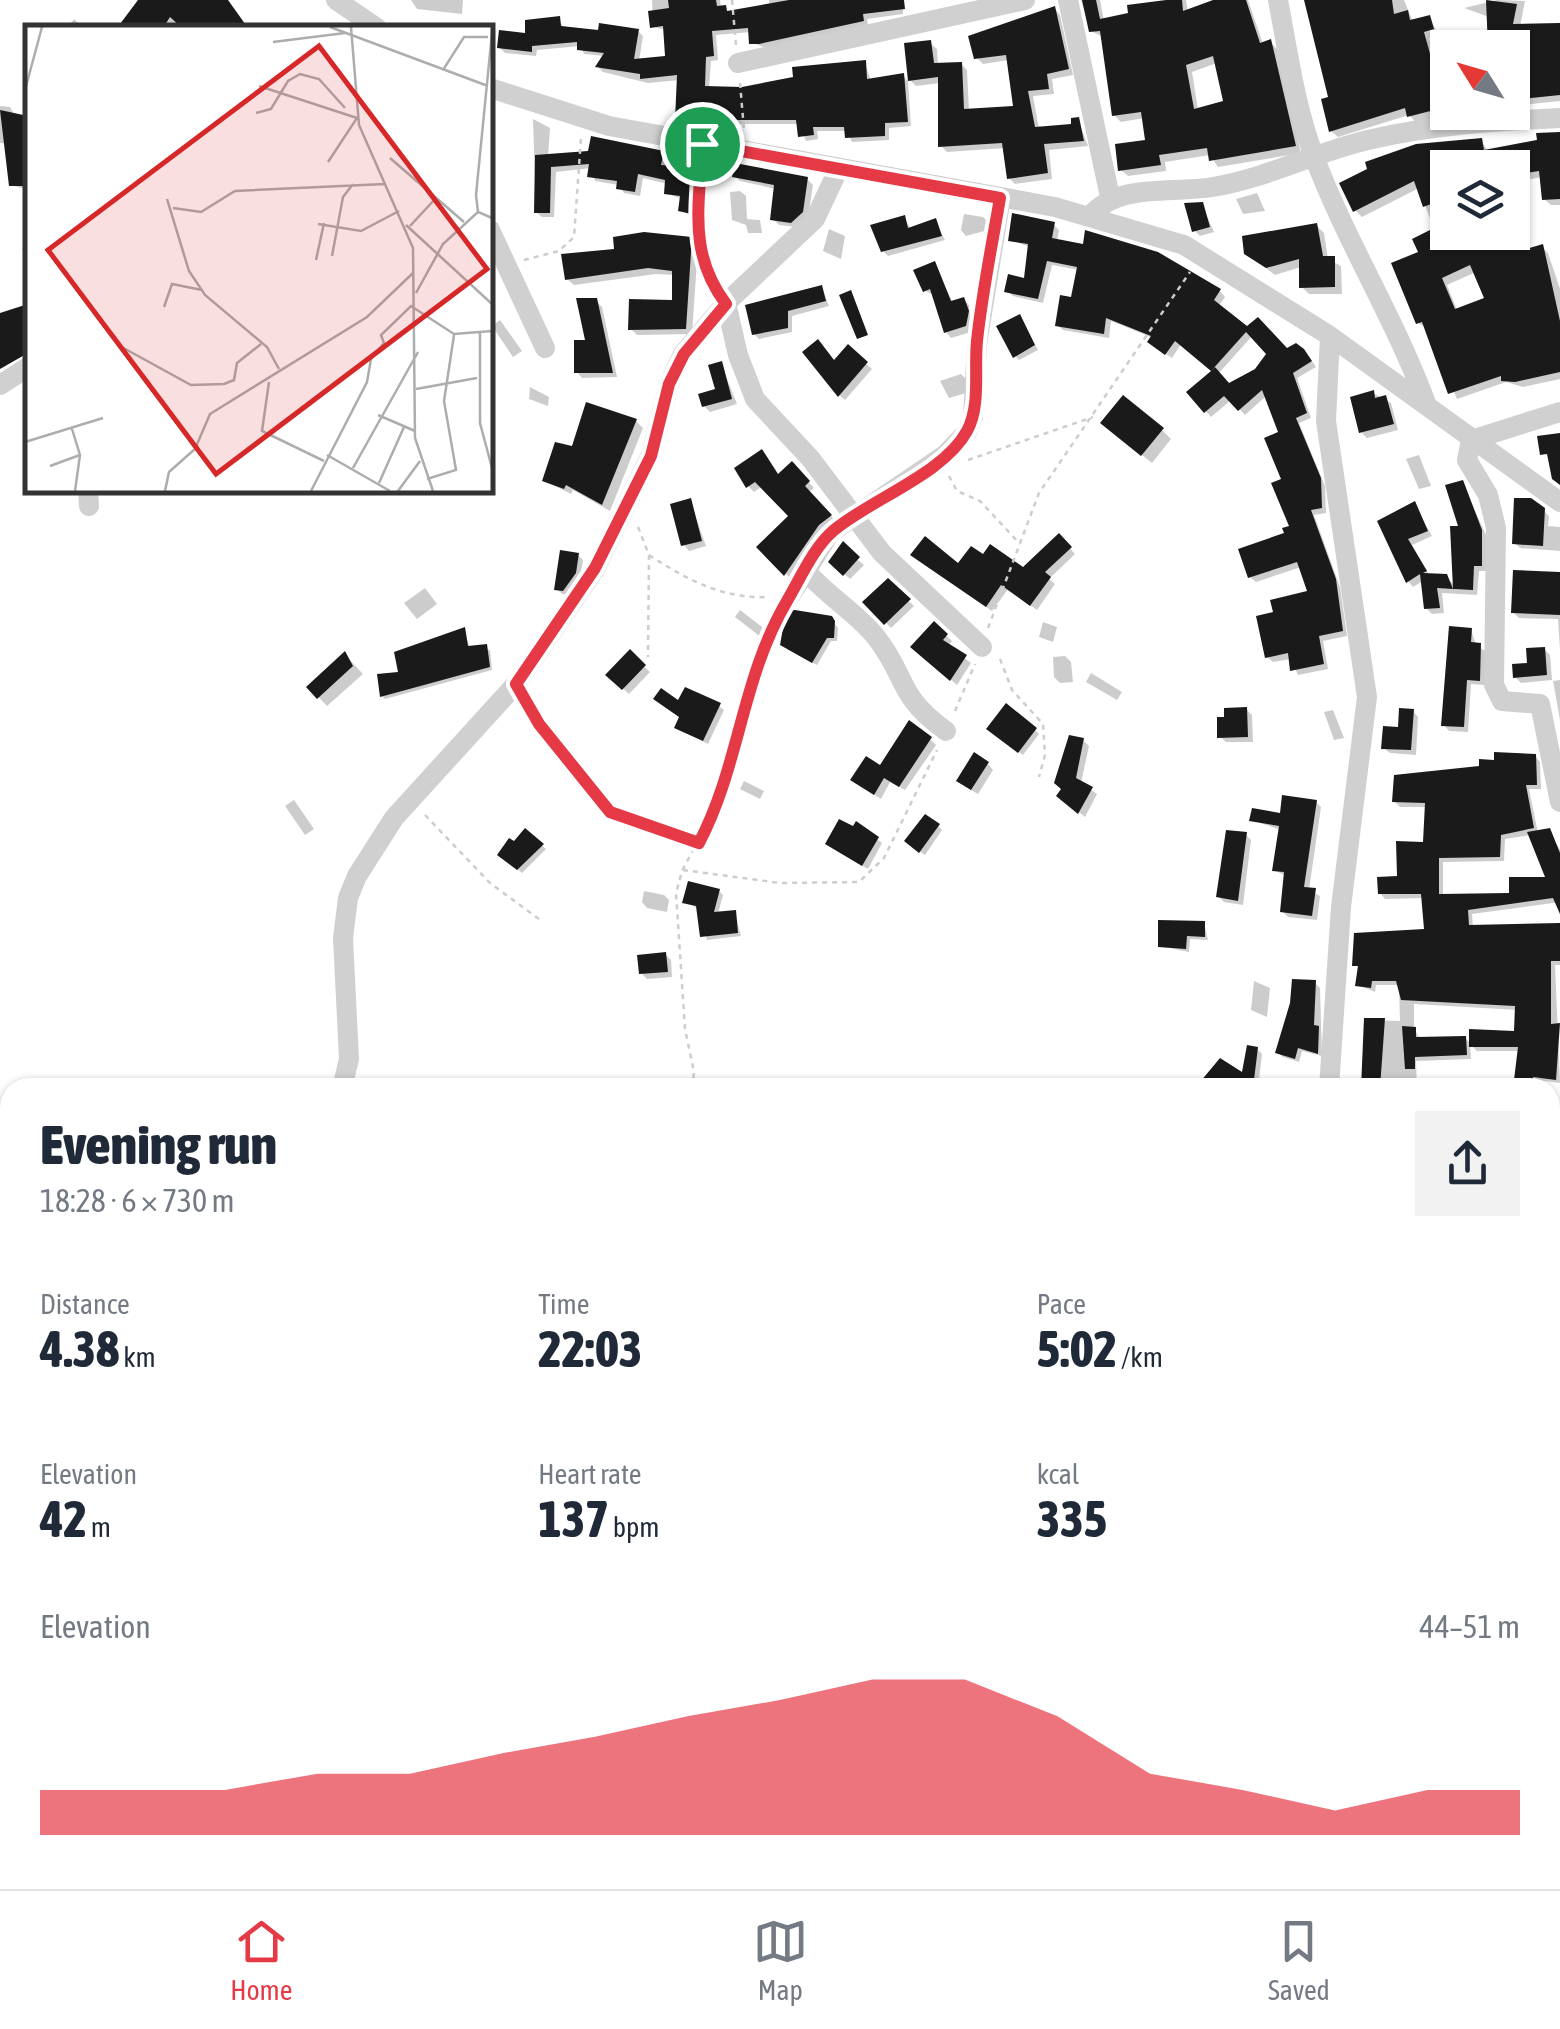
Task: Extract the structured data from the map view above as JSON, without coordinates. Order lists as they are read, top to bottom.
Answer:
{
  "north": "top left",
  "page": {
    "heading": ["Evening run", "18:28 · 6 × 730 m"],
    "stats": [
      ["Distance", "4.38 km"],
      ["Time", "22:03"],
      ["Pace", "5:02 /km"],
      ["Elevation", "42 m"],
      ["Heart rate", "137 bpm"],
      ["kcal", "335"]
    ],
    "chart": ["Elevation", "44–51 m"],
    "tabs": ["Home", "Map", "Saved"]
  }
}
